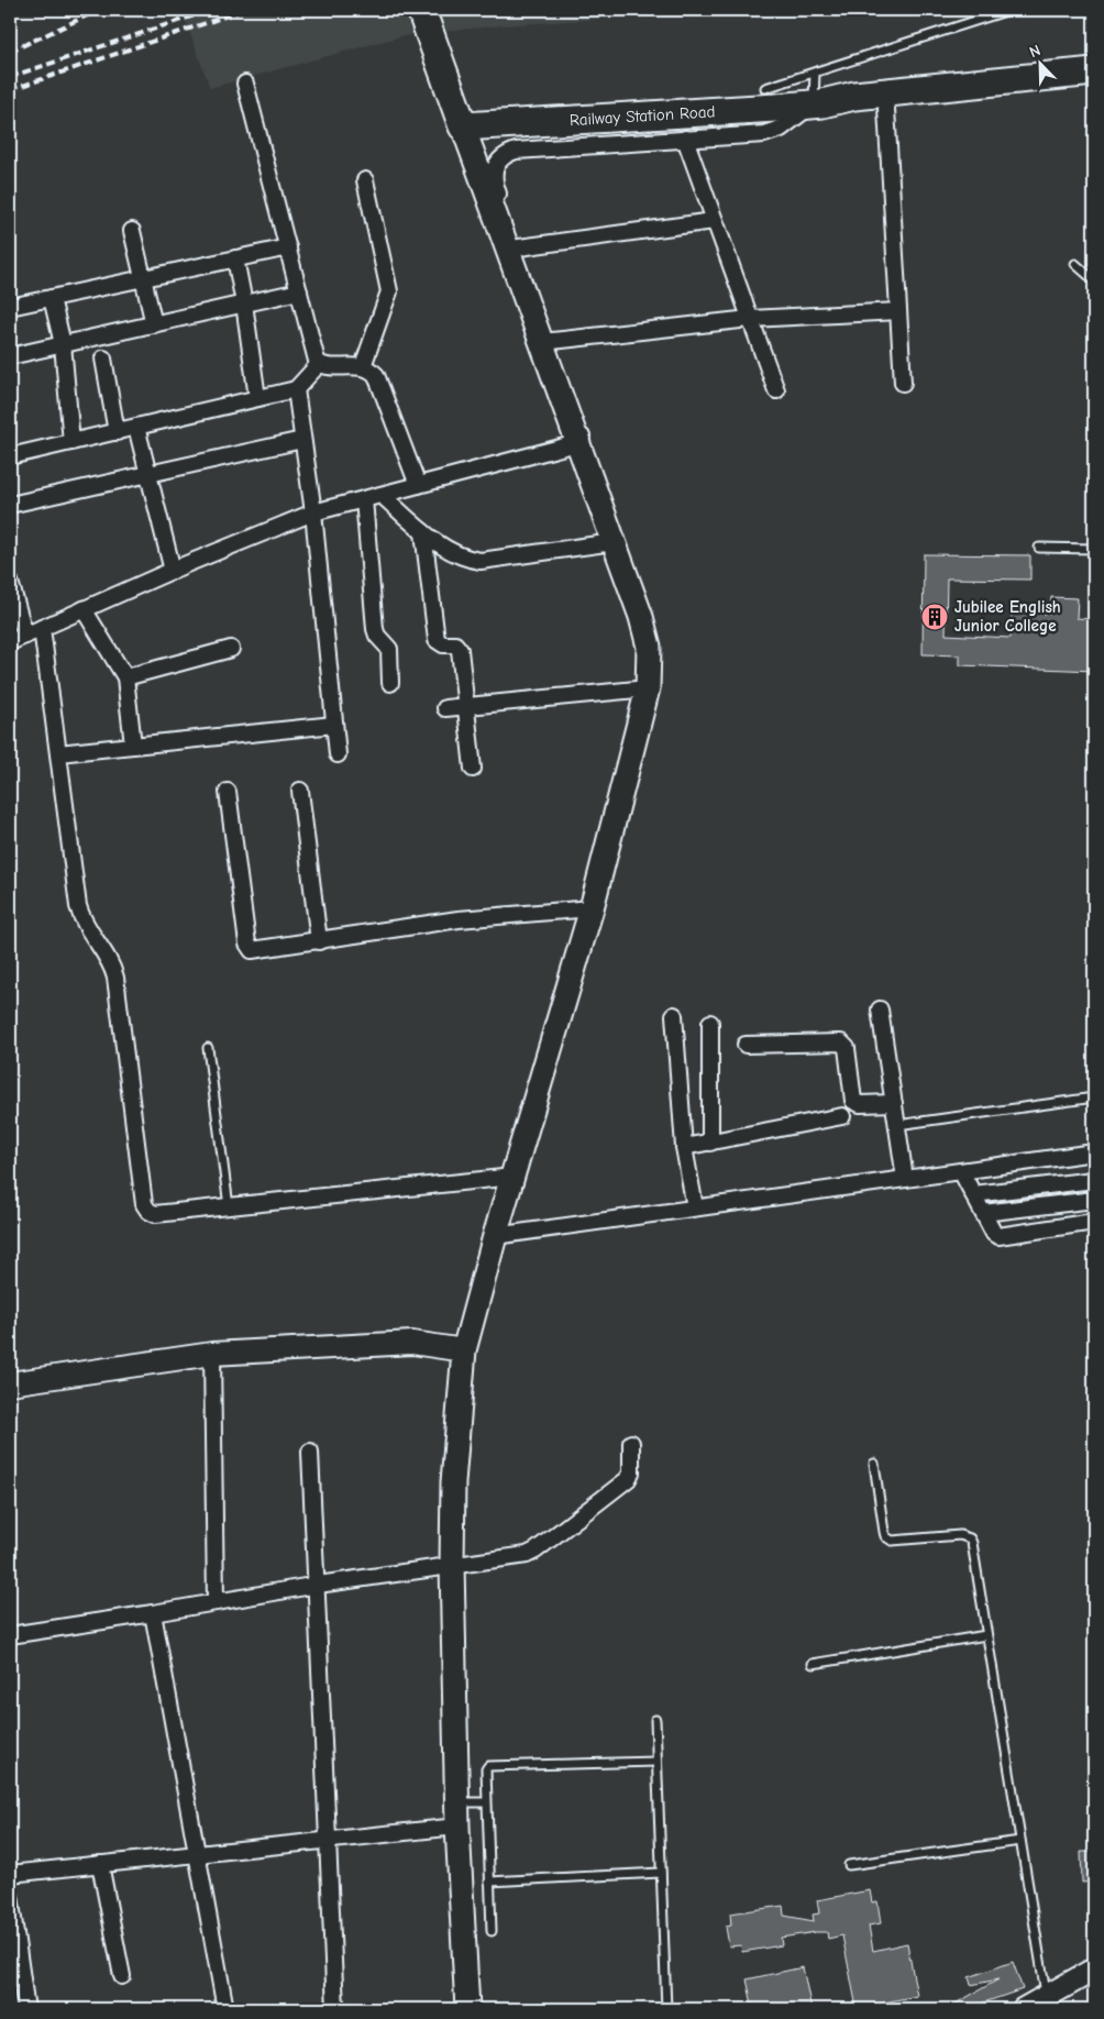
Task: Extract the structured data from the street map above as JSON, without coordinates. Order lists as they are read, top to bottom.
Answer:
{
  "streets": {
    "highway": ["Railway Station Road"]
  },
  "places": {
    "building": ["Jubilee English Junior College"]
  },
  "north": "top left"
}
